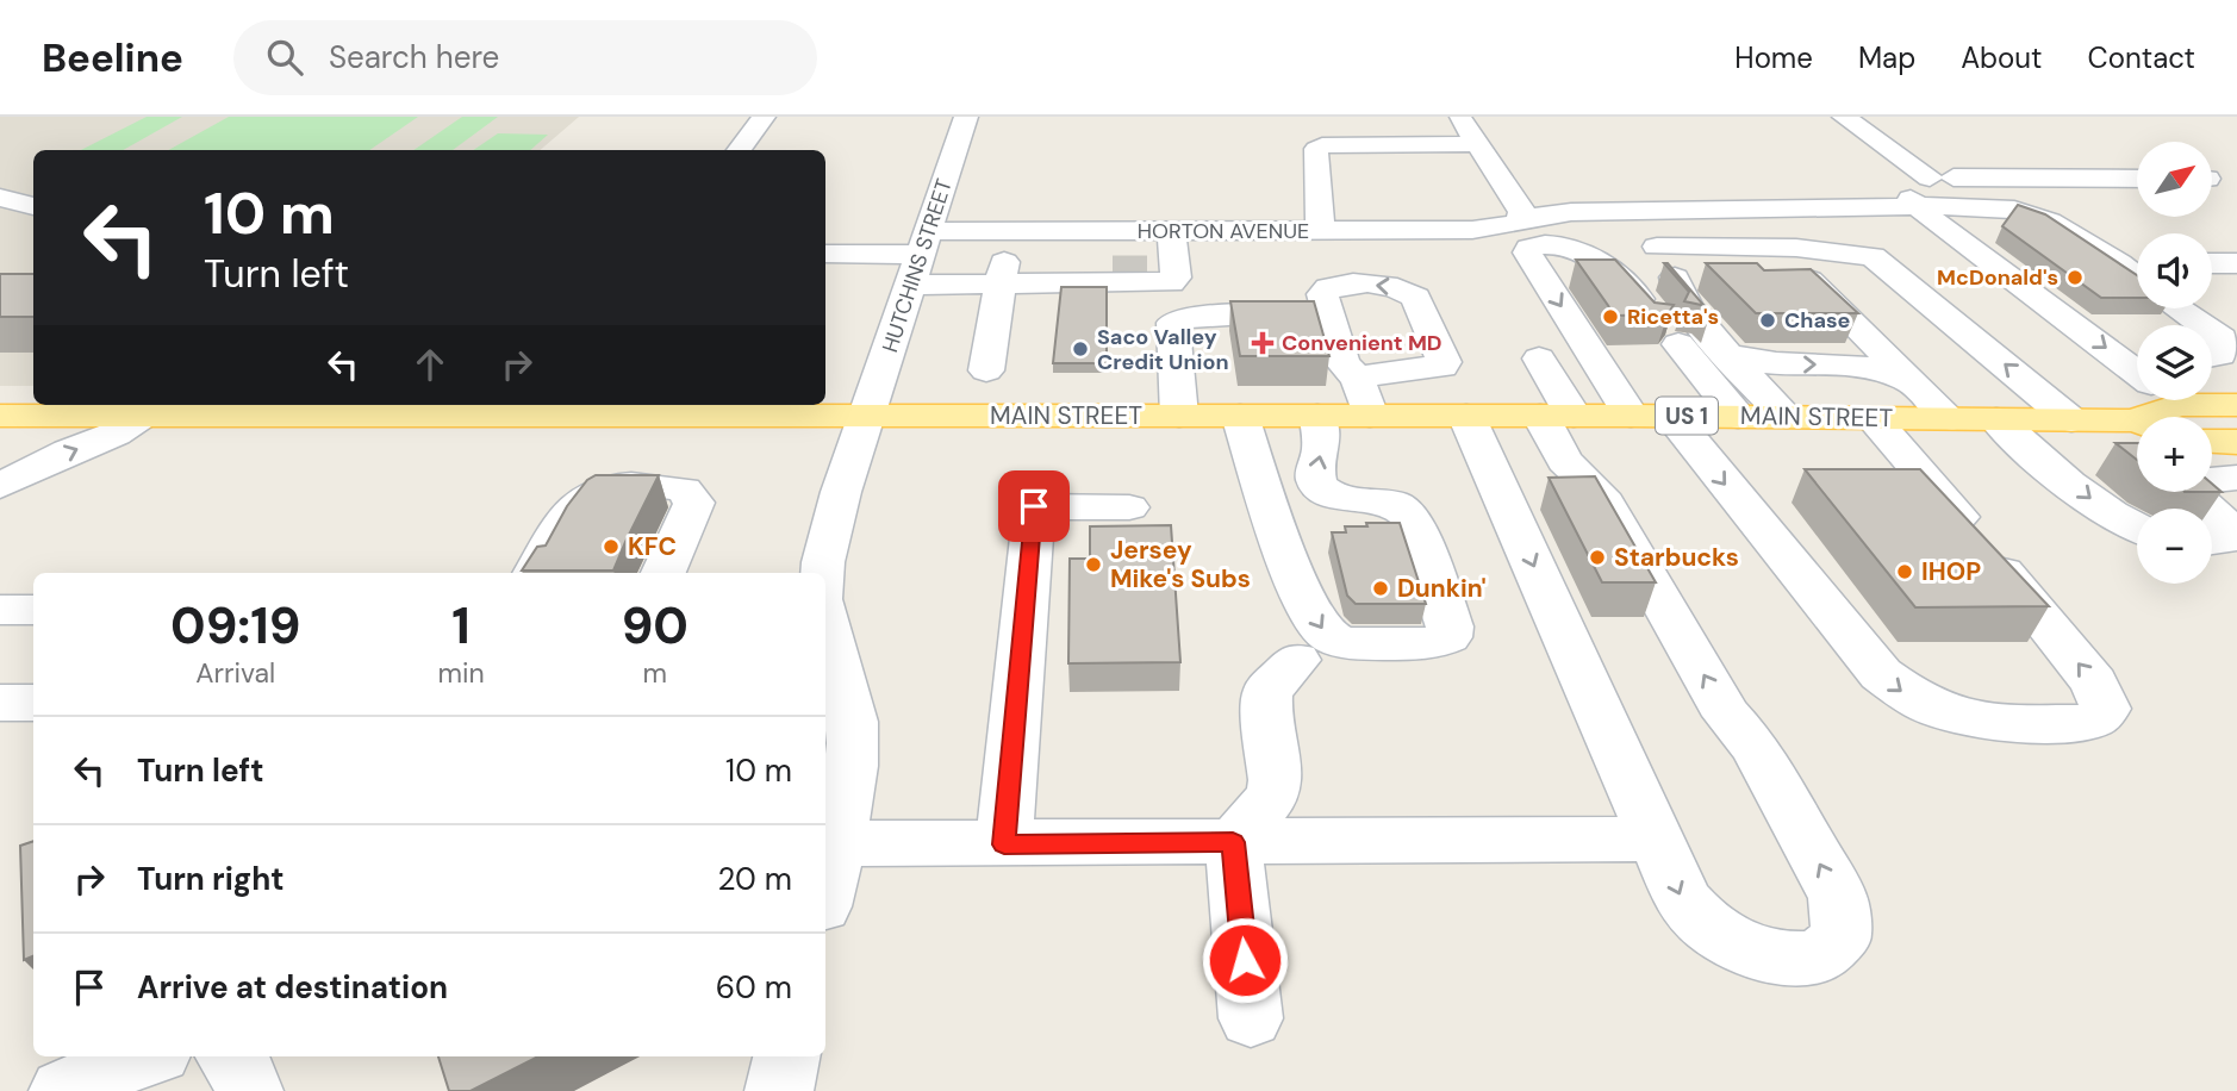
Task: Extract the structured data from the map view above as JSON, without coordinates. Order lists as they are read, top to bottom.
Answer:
{
  "streets": {
    "main road": ["MAIN STREET", "US 1"],
    "street": ["HORTON AVENUE", "HUTCHINS STREET"]
  },
  "crossings": [
    ["HORTON AVENUE", "HUTCHINS STREET"],
    ["HUTCHINS STREET", "MAIN STREET"]
  ],
  "places": {
    "other": [
      "McDonald's",
      "Ricetta's",
      "Chase",
      "Saco Valley Credit Union",
      "KFC",
      "Starbucks",
      "Jersey Mike's Subs",
      "IHOP",
      "Dunkin'"
    ],
    "health": ["Convenient MD"]
  },
  "north": "top right",
  "page": {
    "header": "Beeline",
    "search": "Search here",
    "nav": [
      "Home",
      "Map",
      "About",
      "Contact"
    ],
    "map_buttons": ["+", "−"],
    "turn": ["10 m", "Turn left"],
    "eta": [
      "09:19",
      "Arrival",
      "1",
      "min",
      "90",
      "m"
    ],
    "list": [
      {
        "name": "Turn left",
        "value": "10 m"
      },
      {
        "name": "Turn right",
        "value": "20 m"
      },
      {
        "name": "Arrive at destination",
        "value": "60 m"
      }
    ]
  }
}
